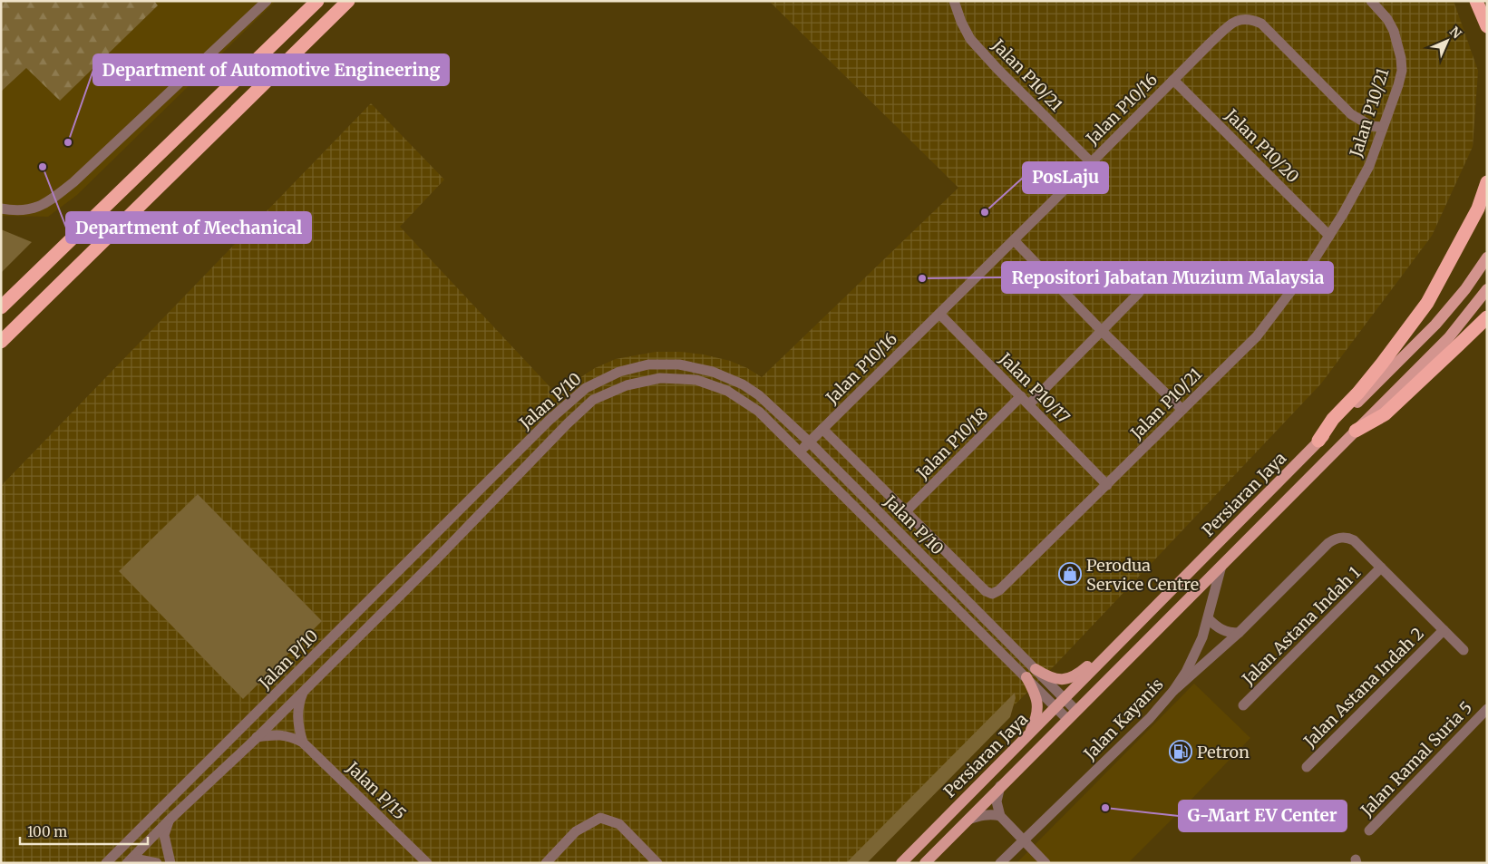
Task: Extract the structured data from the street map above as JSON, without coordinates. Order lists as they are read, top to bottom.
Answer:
{
  "streets": {
    "main road": ["Persiaran Jaya"],
    "street": [
      "Jalan P10/21",
      "Jalan P10/16",
      "Jalan P10/20",
      "Jalan P10/17",
      "Jalan P/10",
      "Jalan P10/18",
      "Jalan Astana Indah 1",
      "Jalan Astana Indah 2",
      "Jalan Kayanis",
      "Jalan Ramal Suria 5",
      "Jalan P/15"
    ]
  },
  "crossings": [
    ["Jalan P10/21", "Jalan P10/16"],
    ["Jalan P10/21", "Jalan P10/20"],
    ["Jalan P10/21", "Jalan P10/17"],
    ["Jalan P10/21", "Jalan P10/18"],
    ["Jalan P10/16", "Jalan P10/20"],
    ["Jalan P10/16", "Jalan P10/17"],
    ["Jalan P10/16", "Jalan P/10"],
    ["Jalan P10/17", "Jalan P10/18"],
    ["Jalan P/10", "Persiaran Jaya"],
    ["Jalan P/10", "Jalan P/15"],
    ["Persiaran Jaya", "Jalan Kayanis"]
  ],
  "places": {
    "other": [
      "Department of Automotive Engineering",
      "Department of Mechanical",
      "PosLaju",
      "Repositori Jabatan Muzium Malaysia",
      "G-Mart EV Center"
    ],
    "shop": ["Perodua Service Centre"],
    "fuel station": ["Petron"]
  },
  "scale_bar": "100 m",
  "north": "top right"
}
